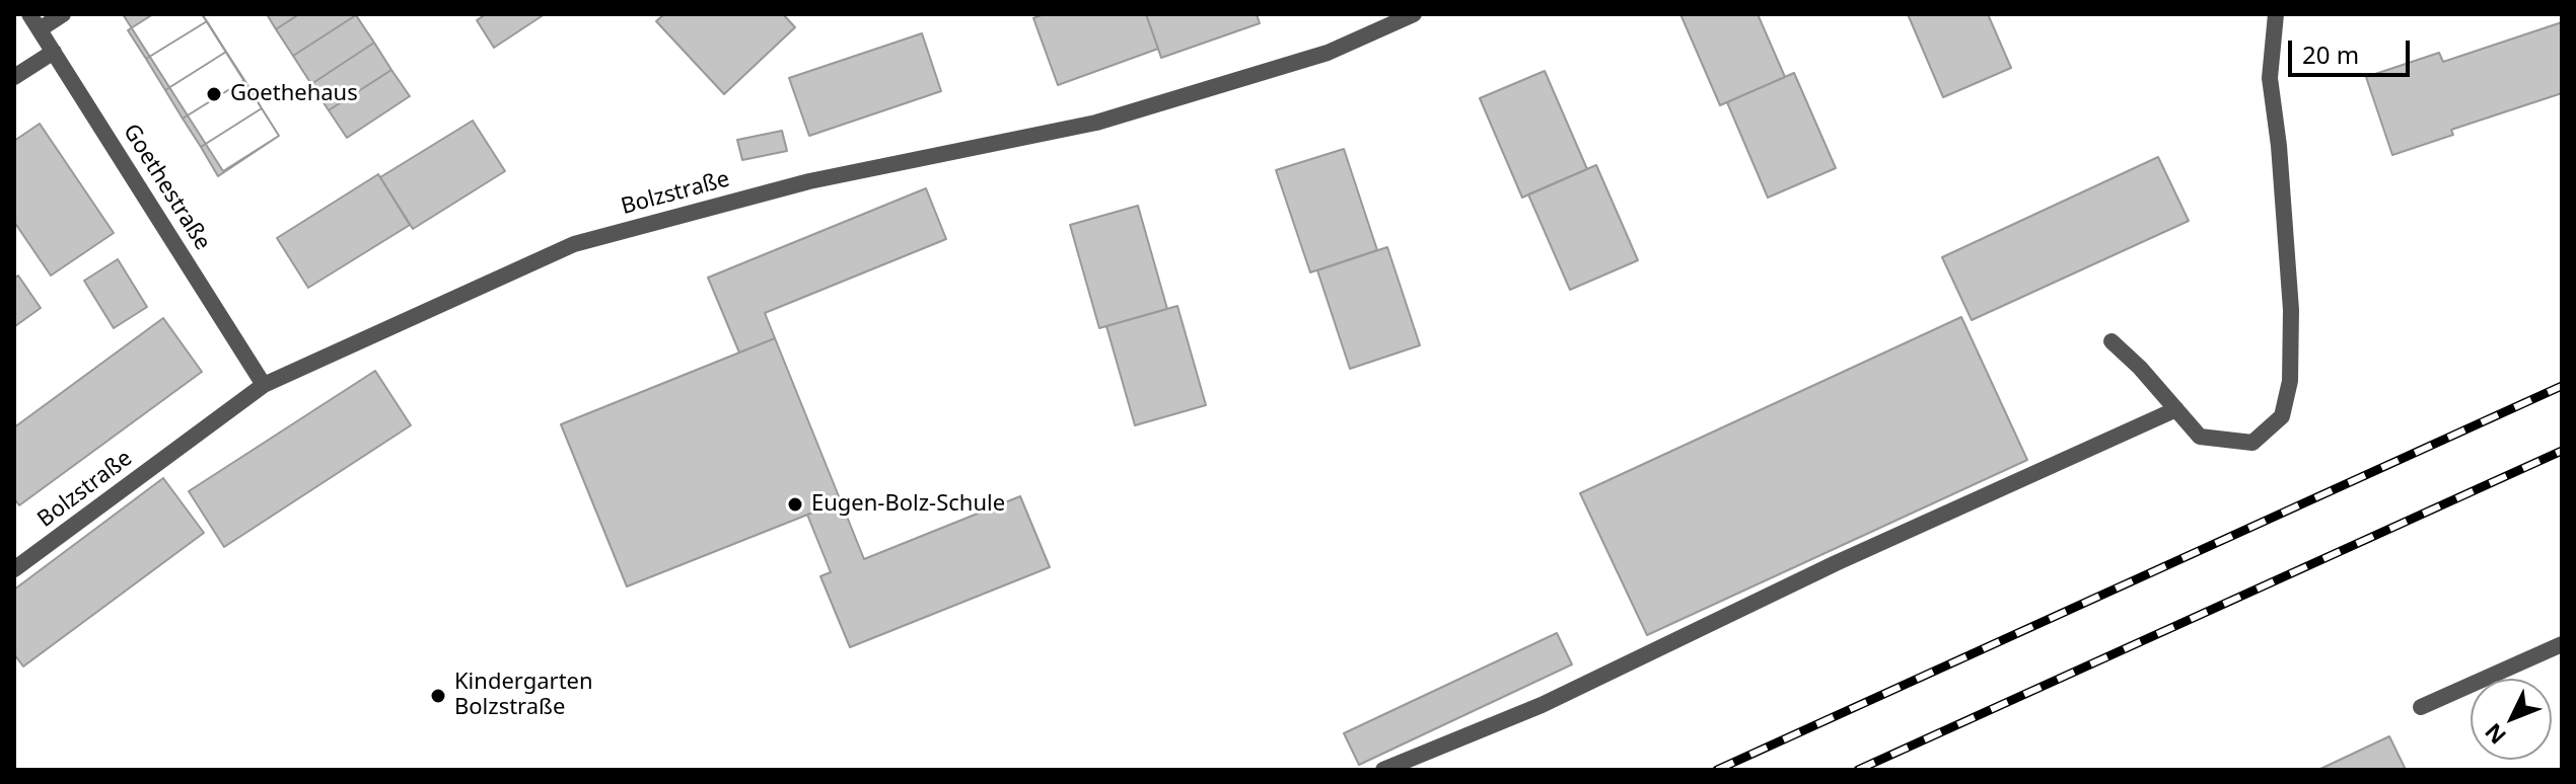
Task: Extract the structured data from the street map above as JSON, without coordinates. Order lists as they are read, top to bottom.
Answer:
{
  "streets": {
    "street": ["Goethestraße", "Bolzstraße"]
  },
  "crossings": [
    ["Goethestraße", "Bolzstraße"]
  ],
  "places": ["Goethehaus", "Eugen-Bolz-Schule", "Kindergarten Bolzstraße"],
  "scale_bar": "20 m",
  "north": "bottom left"
}
